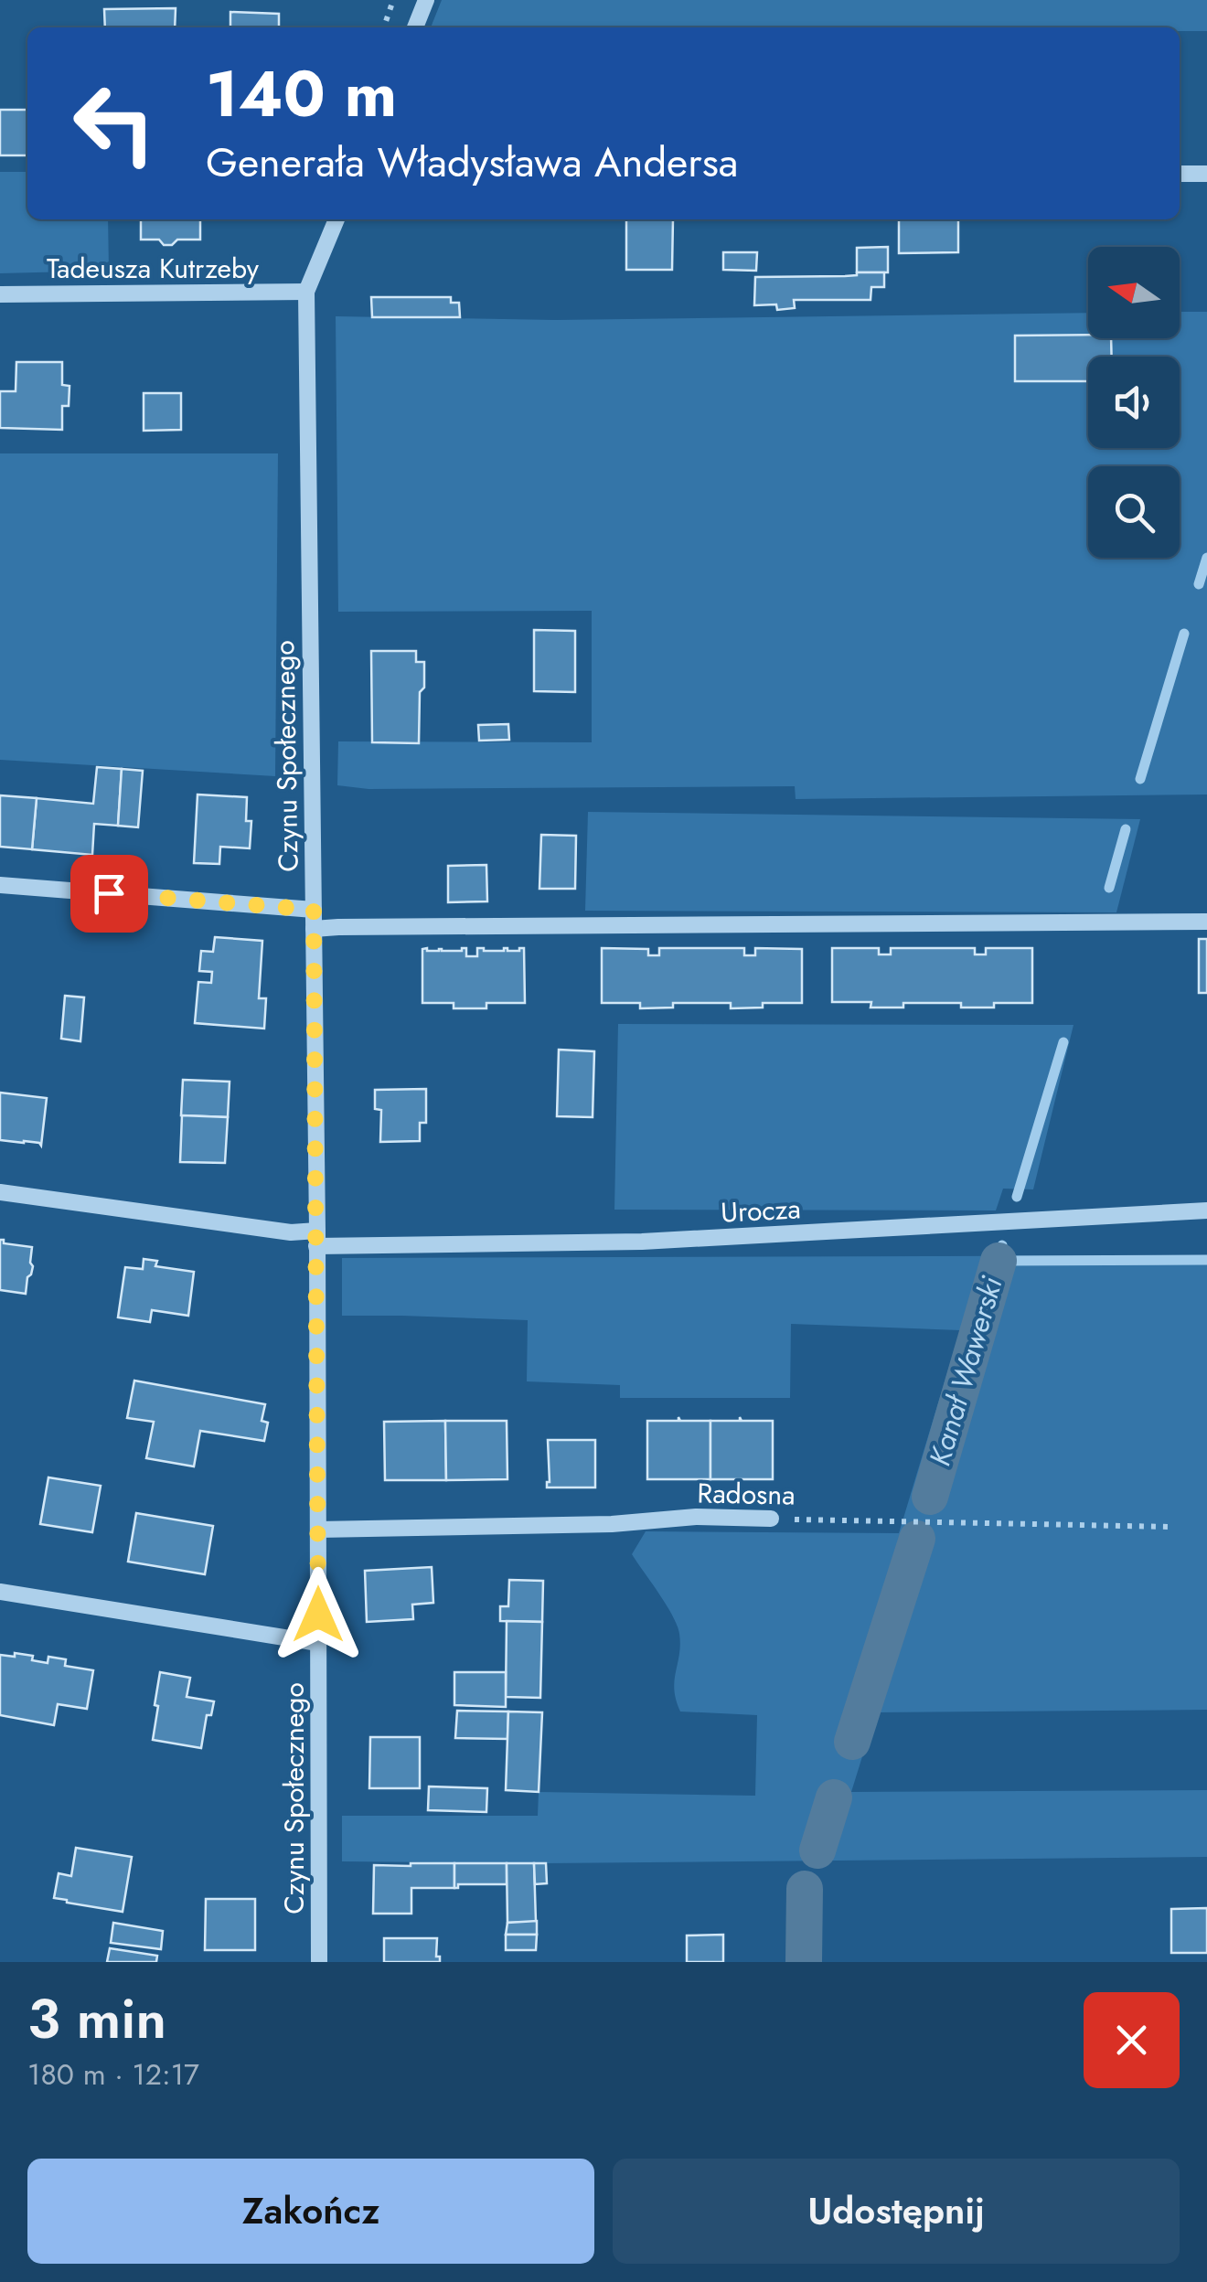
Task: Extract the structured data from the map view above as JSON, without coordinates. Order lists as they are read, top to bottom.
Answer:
{
  "streets": {
    "street": [
      "Tadeusza Kutrzeby",
      "Czynu Społecznego",
      "Urocza",
      "Radosna"
    ]
  },
  "crossings": [
    ["Tadeusza Kutrzeby", "Czynu Społecznego"],
    ["Czynu Społecznego", "Urocza"],
    ["Czynu Społecznego", "Radosna"]
  ],
  "water": ["Kanał Wawerski"],
  "north": "left",
  "page": {
    "turn": ["140 m", "Generała Władysława Andersa"],
    "heading": ["3 min", "180 m · 12:17"],
    "buttons": ["Zakończ", "Udostępnij"]
  }
}
